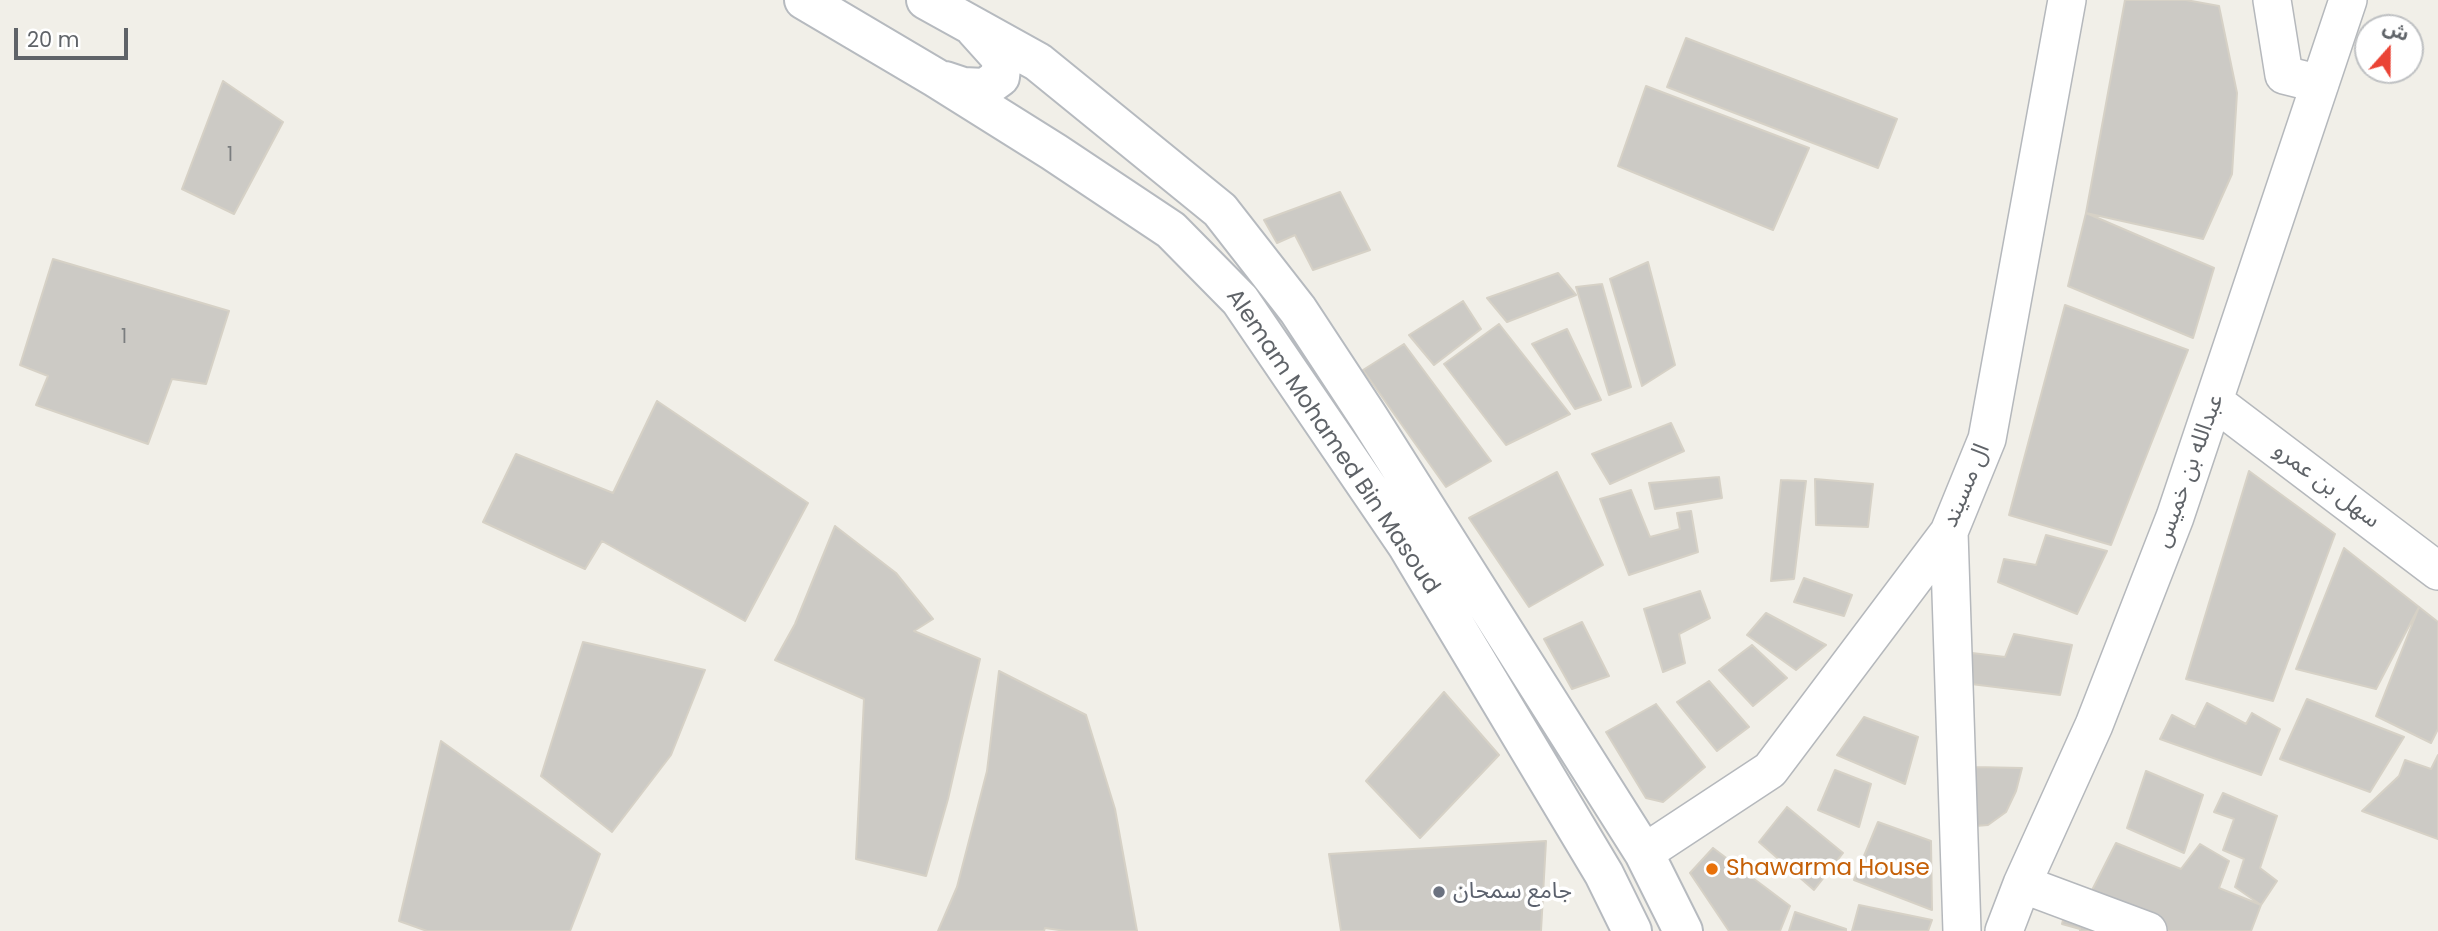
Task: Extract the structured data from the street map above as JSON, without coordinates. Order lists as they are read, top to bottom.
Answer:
{
  "streets": {
    "street": [
      "Alemam Mohamed Bin Masoud",
      "عبدالله بن خميس",
      "ال مسيند",
      "سهل بن عمرو"
    ]
  },
  "crossings": [
    ["Alemam Mohamed Bin Masoud", "ال مسيند"],
    ["عبدالله بن خميس", "سهل بن عمرو"]
  ],
  "places": ["Shawarma House", "جامع سمحان"],
  "house_numbers": ["1", "1"],
  "scale_bar": "20 m",
  "north": "top"
}
